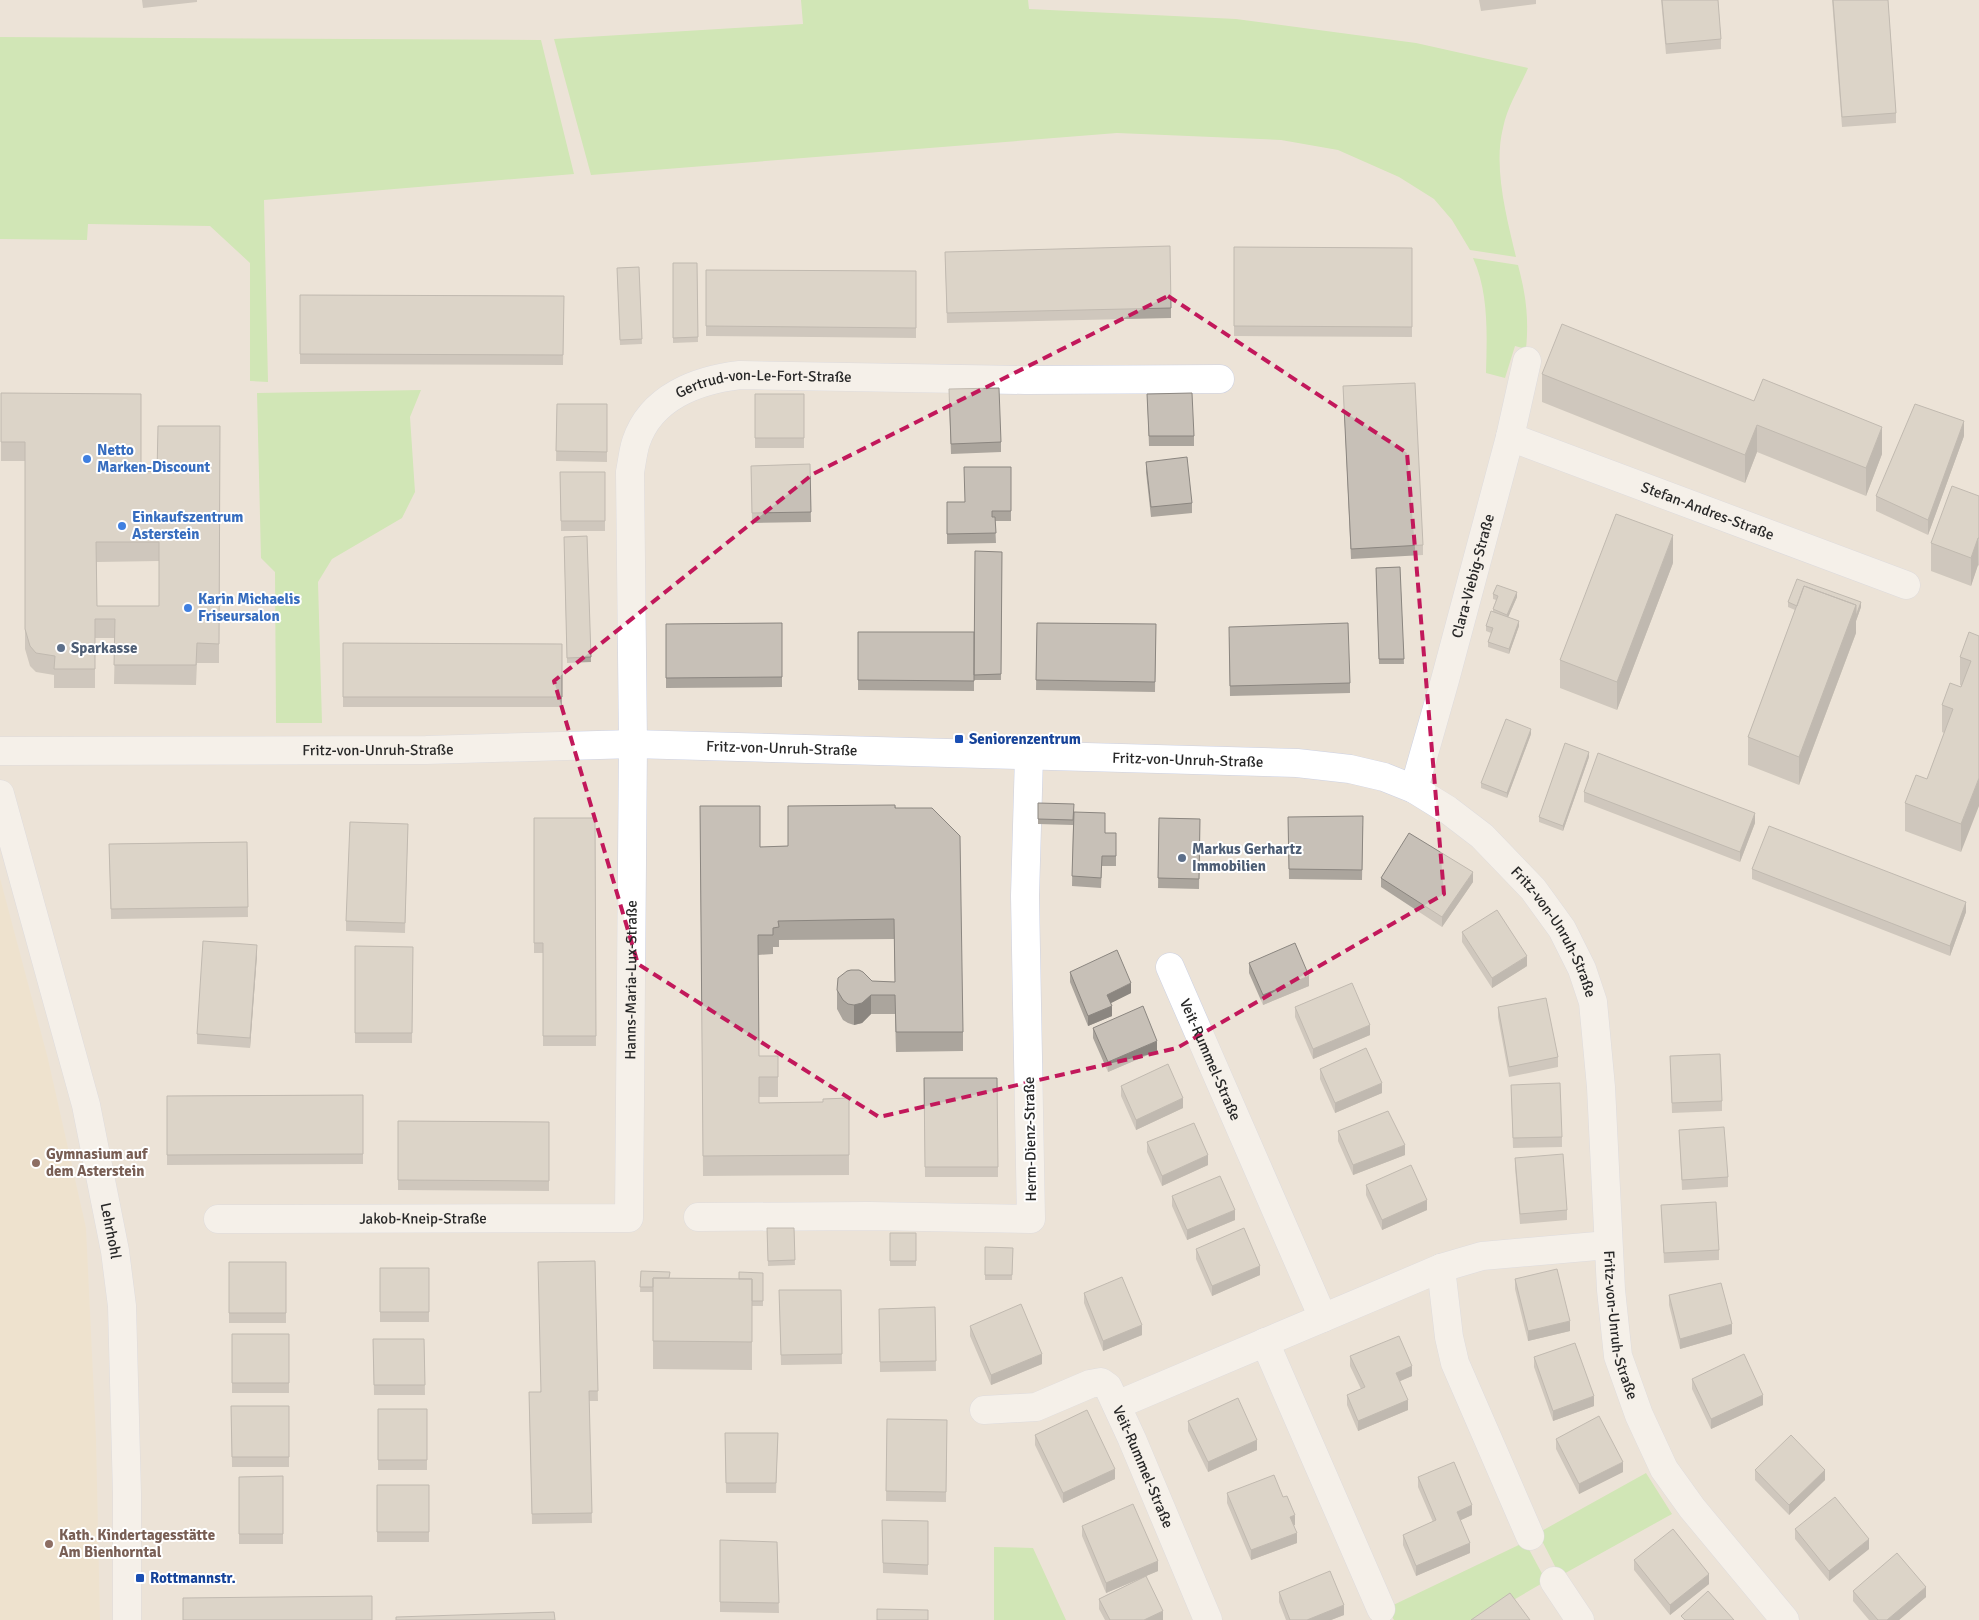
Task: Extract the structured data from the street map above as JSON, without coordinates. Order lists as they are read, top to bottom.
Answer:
{
  "streets": {
    "street": [
      "Gertrud-von-Le-Fort-Straße",
      "Stefan-Andres-Straße",
      "Clara-Viebig-Straße",
      "Fritz-von-Unruh-Straße",
      "Hanns-Maria-Lux-Straße",
      "Veit-Rummel-Straße",
      "Herm-Dienz-Straße",
      "Jakob-Kneip-Straße",
      "Lehrhohl"
    ]
  },
  "crossings": [
    ["Gertrud-von-Le-Fort-Straße", "Fritz-von-Unruh-Straße"],
    ["Gertrud-von-Le-Fort-Straße", "Hanns-Maria-Lux-Straße"],
    ["Stefan-Andres-Straße", "Clara-Viebig-Straße"],
    ["Clara-Viebig-Straße", "Fritz-von-Unruh-Straße"],
    ["Fritz-von-Unruh-Straße", "Hanns-Maria-Lux-Straße"],
    ["Fritz-von-Unruh-Straße", "Veit-Rummel-Straße"],
    ["Fritz-von-Unruh-Straße", "Herm-Dienz-Straße"],
    ["Hanns-Maria-Lux-Straße", "Jakob-Kneip-Straße"]
  ],
  "places": {
    "other": [
      "Netto Marken-Discount",
      "Einkaufszentrum Asterstein",
      "Karin Michaelis Friseursalon",
      "Sparkasse",
      "Markus Gerhartz Immobilien",
      "Gymnasium auf dem Asterstein",
      "Kath. Kindertagesstätte Am Bienhorntal"
    ],
    "transit": ["Seniorenzentrum", "Rottmannstr."]
  }
}
